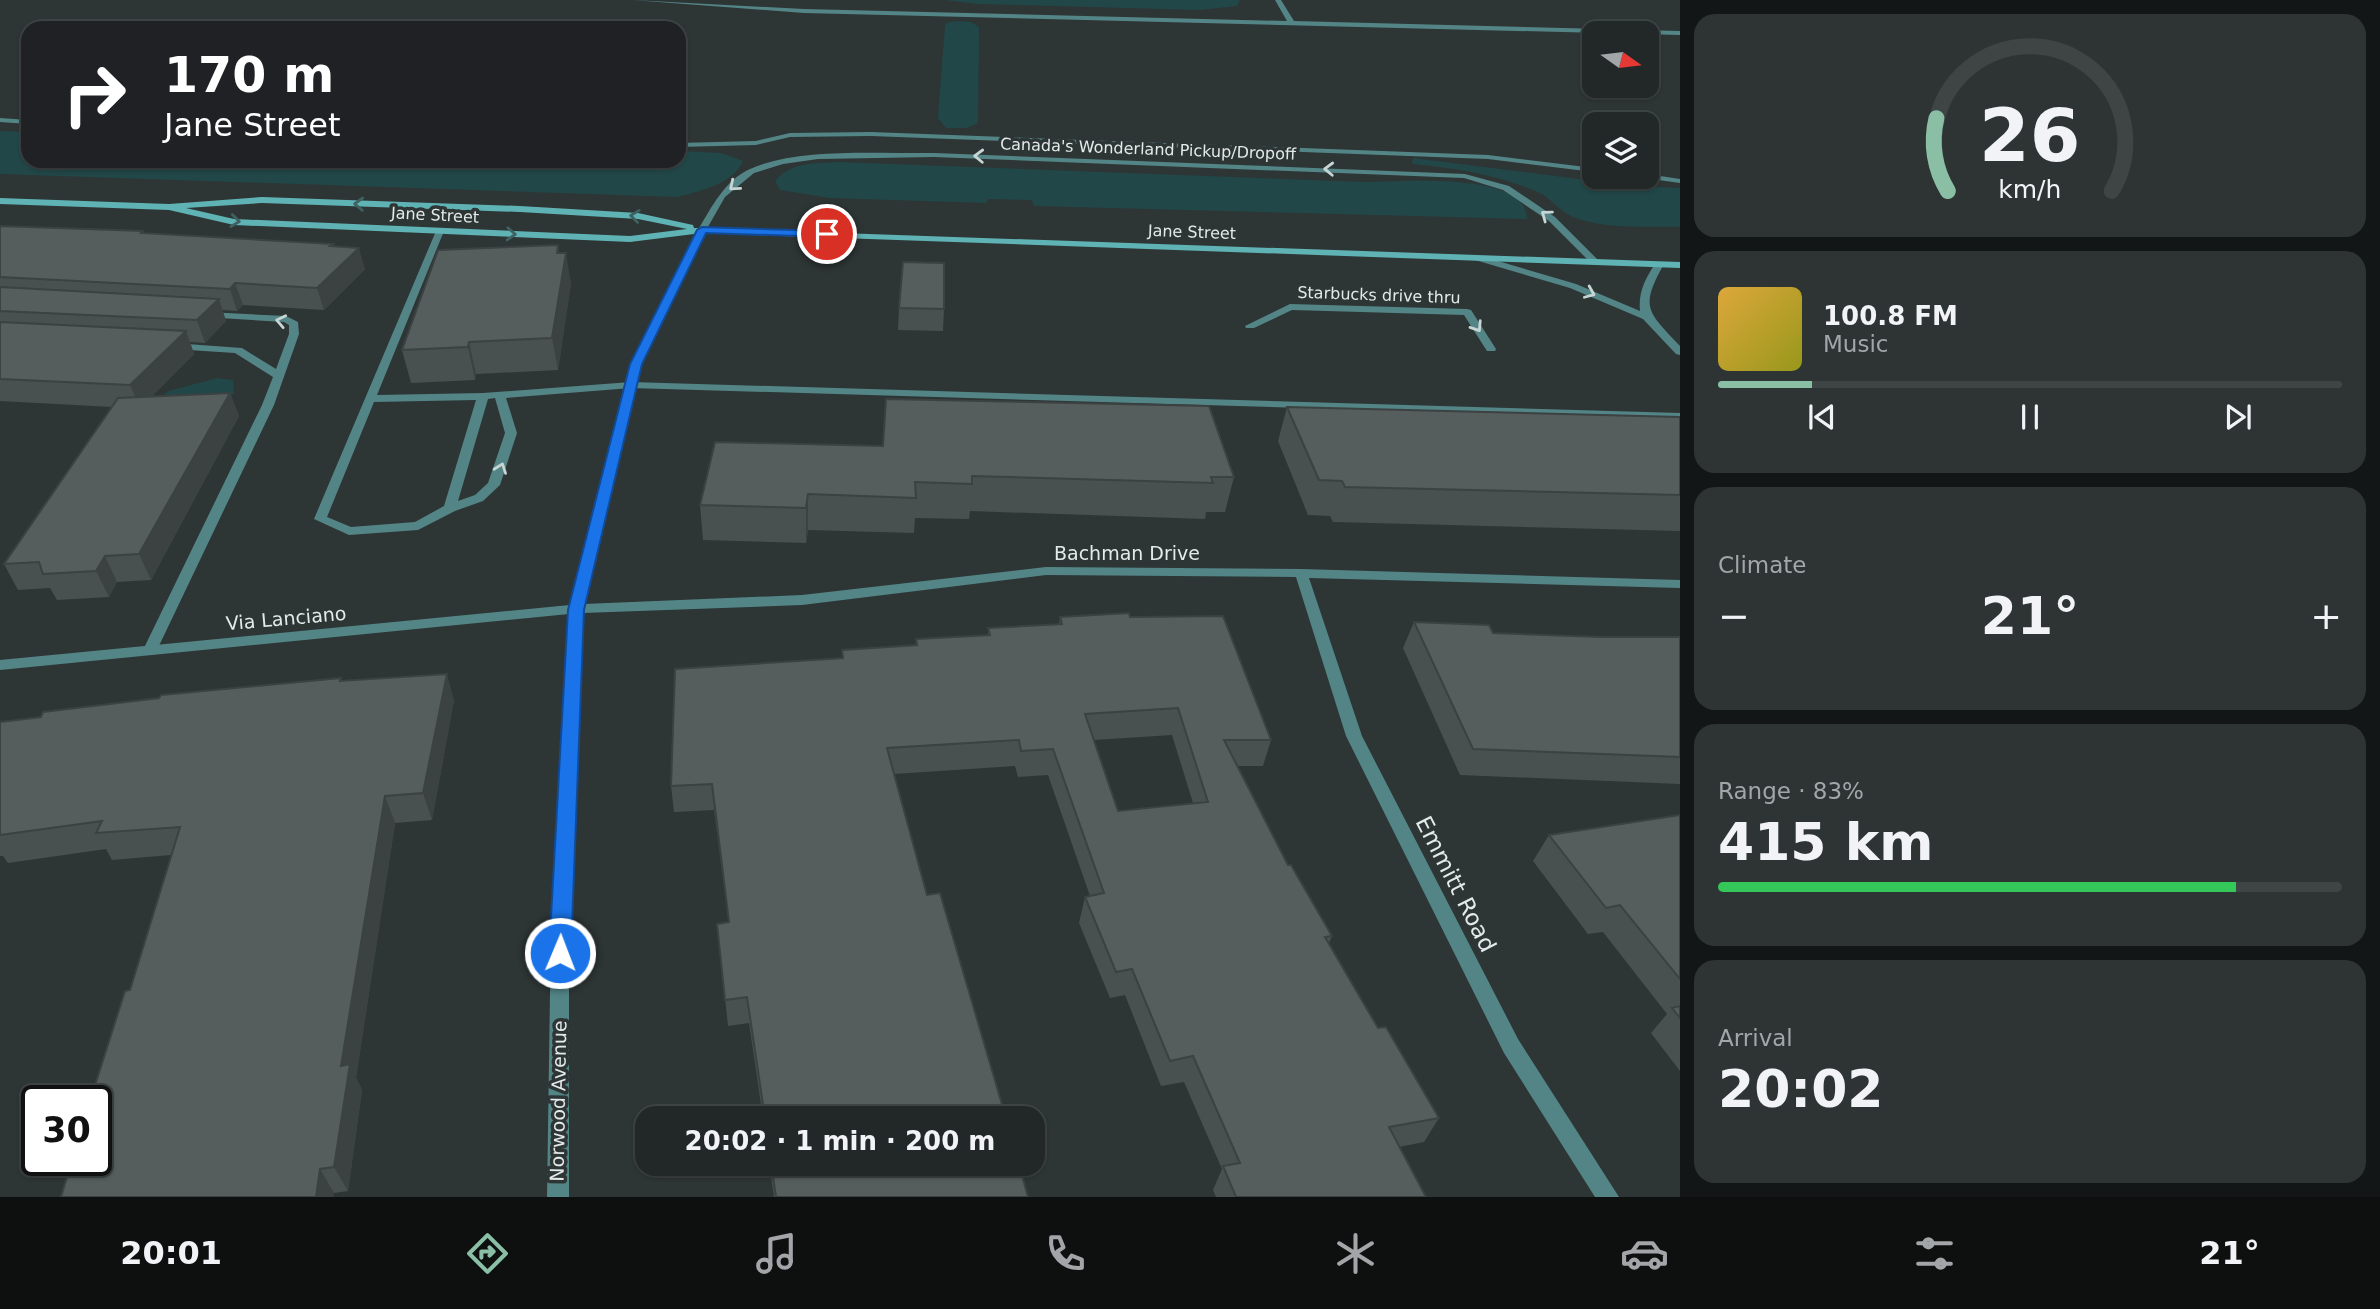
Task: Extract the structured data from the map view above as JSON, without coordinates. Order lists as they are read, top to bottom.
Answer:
{
  "streets": {
    "main road": ["Jane Street"],
    "street": [
      "Canada's Wonderland Pickup/Dropoff",
      "Starbucks drive thru",
      "Bachman Drive",
      "Via Lanciano",
      "Emmitt Road",
      "Norwood Avenue"
    ]
  },
  "crossings": [
    ["Canada's Wonderland Pickup/Dropoff", "Jane Street"],
    ["Canada's Wonderland Pickup/Dropoff", "Norwood Avenue"],
    ["Jane Street", "Norwood Avenue"],
    ["Bachman Drive", "Via Lanciano"],
    ["Bachman Drive", "Emmitt Road"],
    ["Bachman Drive", "Norwood Avenue"],
    ["Via Lanciano", "Norwood Avenue"]
  ],
  "north": "right",
  "page": {
    "turn": ["170 m", "Jane Street"],
    "song": ["100.8 FM", "Music"],
    "tile": [
      "Climate",
      ["Range · 83%", "415 km"],
      ["Arrival", "20:02"]
    ],
    "heat": ["−", "21°", "+"],
    "limit": "30",
    "trip": "20:02 · 1 min · 200 m",
    "tabs": ["20:01", "21°"],
    "gauge": ["26", "km/h"]
  }
}
